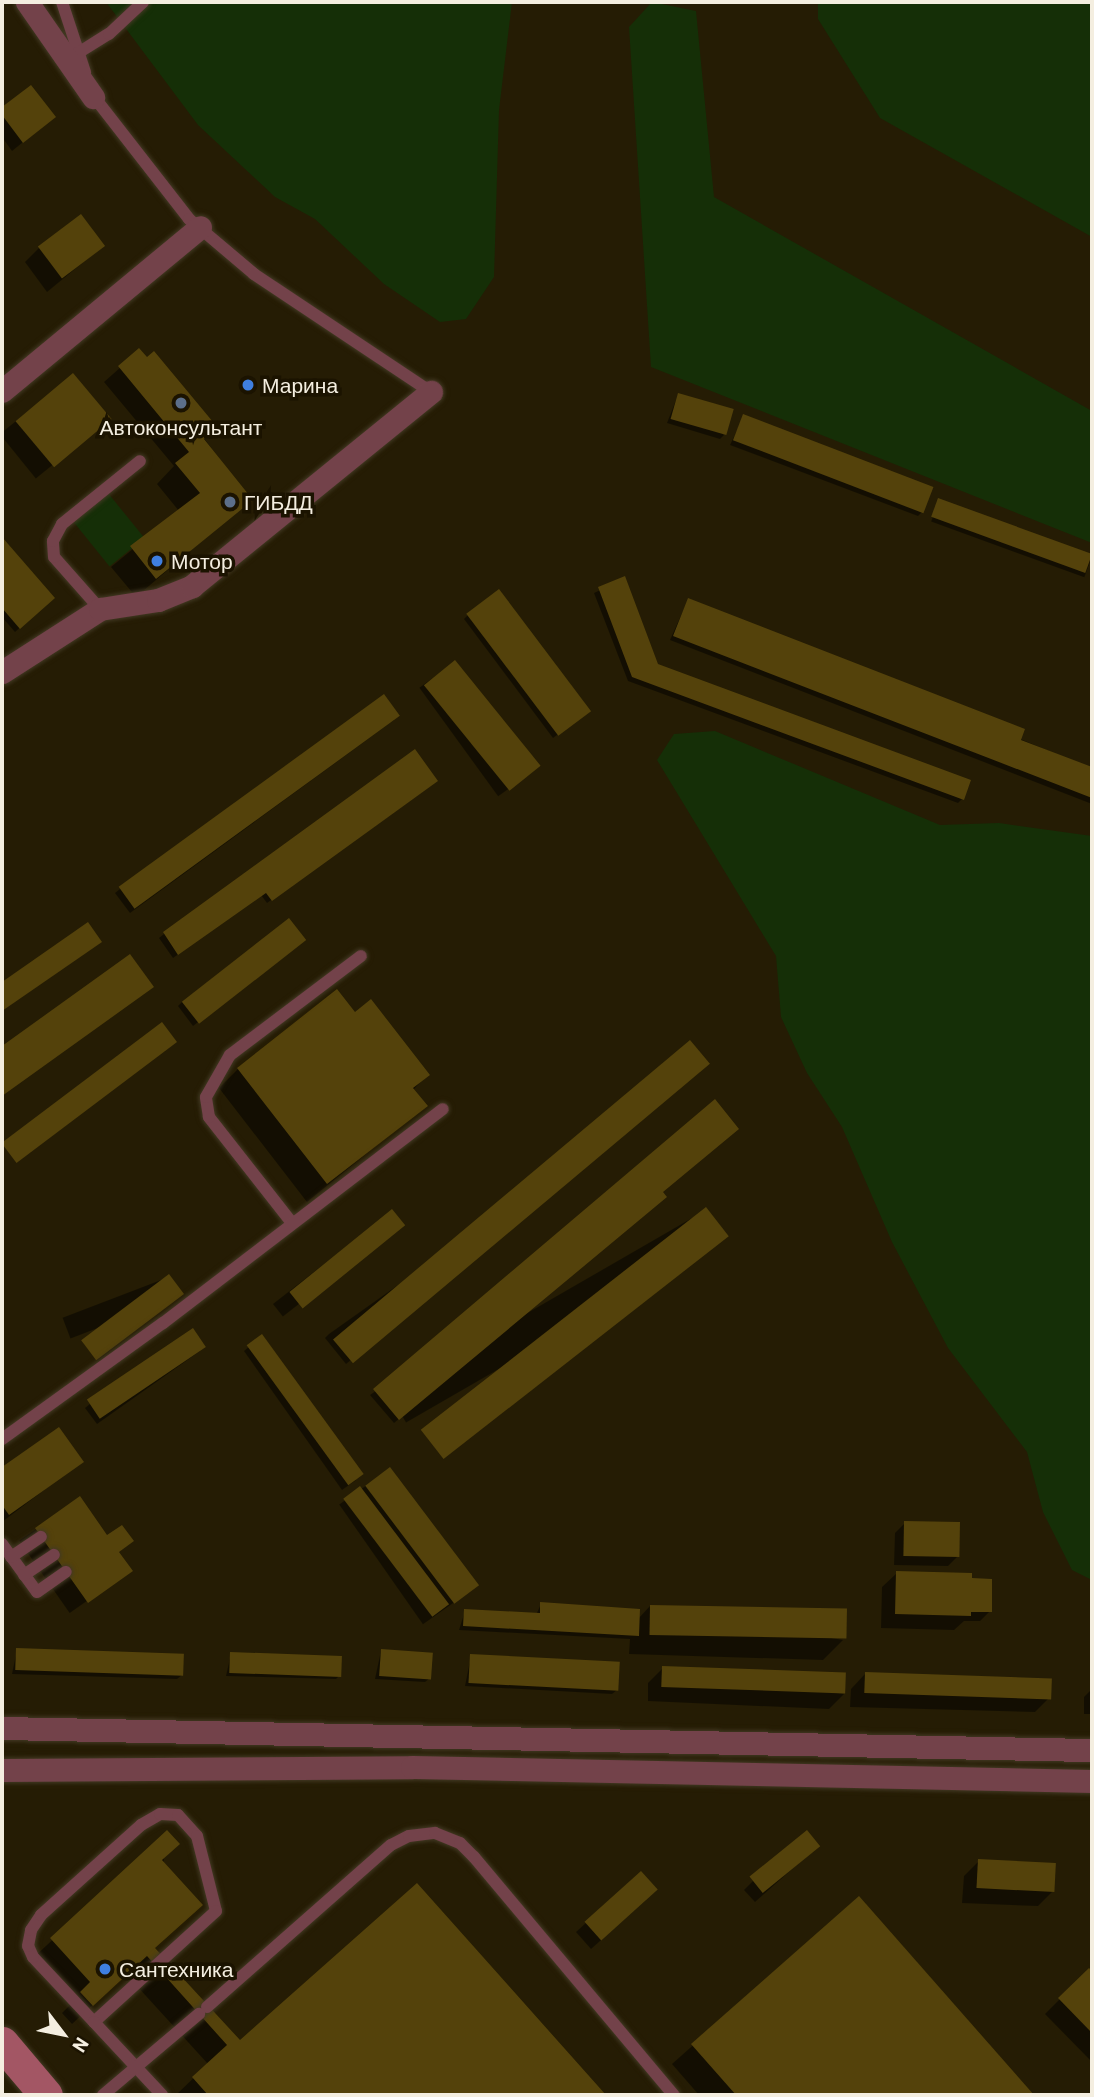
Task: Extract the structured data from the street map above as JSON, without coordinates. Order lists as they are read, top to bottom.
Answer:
{
  "places": [
    "Марина",
    "Автоконсультант",
    "ГИБДД",
    "Мотор",
    "Сантехника"
  ],
  "north": "bottom right"
}
